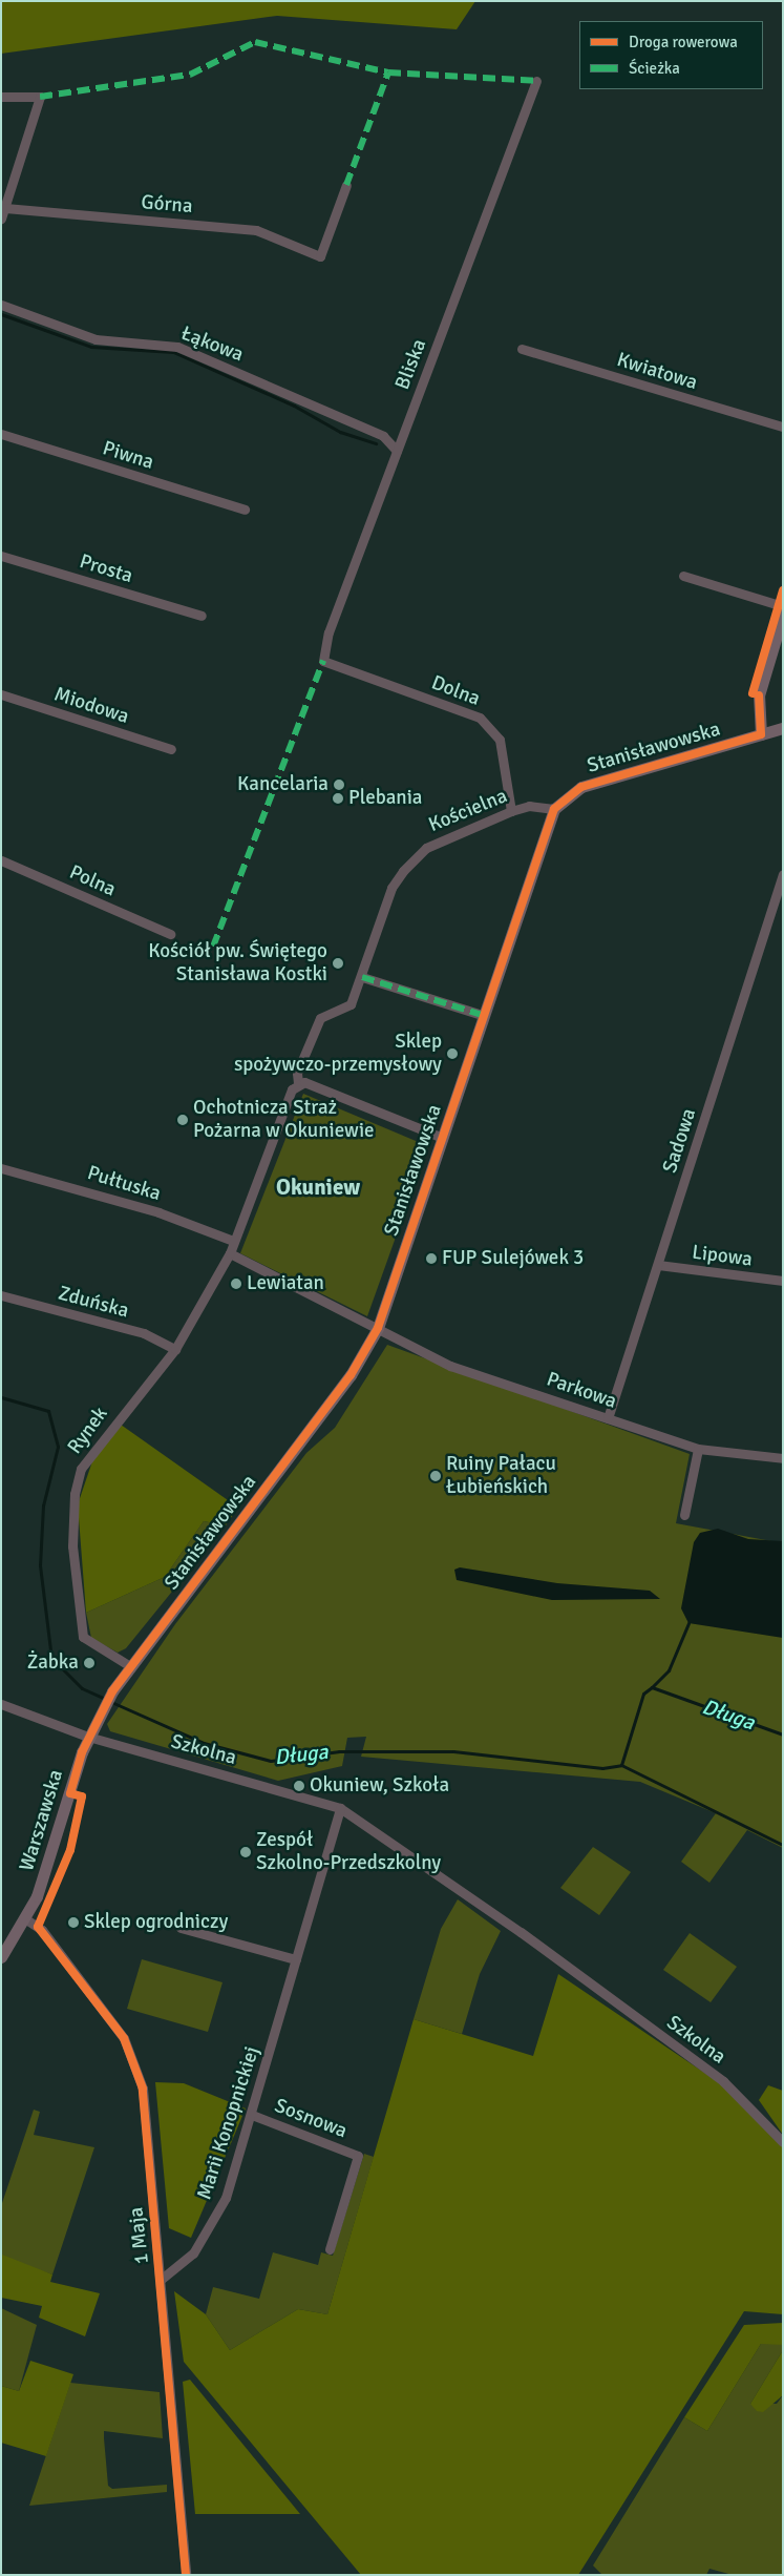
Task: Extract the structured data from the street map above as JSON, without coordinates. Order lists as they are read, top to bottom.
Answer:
{
  "streets": {
    "main road": ["Stanisławowska", "Warszawska"],
    "street": [
      "Górna",
      "Łąkowa",
      "Bliska",
      "Kwiatowa",
      "Piwna",
      "Prosta",
      "Dolna",
      "Miodowa",
      "Kościelna",
      "Polna",
      "Sadowa",
      "Pułtuska",
      "Lipowa",
      "Zduńska",
      "Parkowa",
      "Rynek",
      "Szkolna",
      "Sosnowa",
      "Marii Konopnickiej",
      "1 Maja"
    ]
  },
  "crossings": [
    ["Łąkowa", "Bliska"],
    ["Bliska", "Dolna"],
    ["Dolna", "Kościelna"],
    ["Stanisławowska", "Kościelna"],
    ["Stanisławowska", "Parkowa"],
    ["Stanisławowska", "Rynek"],
    ["Stanisławowska", "Warszawska"],
    ["Kościelna", "Rynek"],
    ["Sadowa", "Lipowa"],
    ["Sadowa", "Parkowa"],
    ["Pułtuska", "Rynek"],
    ["Zduńska", "Rynek"],
    ["Szkolna", "Warszawska"],
    ["Szkolna", "Marii Konopnickiej"],
    ["Warszawska", "1 Maja"],
    ["Sosnowa", "Marii Konopnickiej"],
    ["Marii Konopnickiej", "1 Maja"]
  ],
  "districts": ["Okuniew"],
  "water": ["Długa"],
  "places": [
    "Kancelaria",
    "Plebania",
    "Kościół pw. Świętego Stanisława Kostki",
    "Sklep spożywczo-przemysłowy",
    "Ochotnicza Straż Pożarna w Okuniewie",
    "FUP Sulejówek 3",
    "Lewiatan",
    "Ruiny Pałacu Łubieńskich",
    "Żabka",
    "Okuniew, Szkoła",
    "Zespół Szkolno-Przedszkolny",
    "Sklep ogrodniczy"
  ],
  "legend": ["Droga rowerowa", "Ścieżka"]
}
